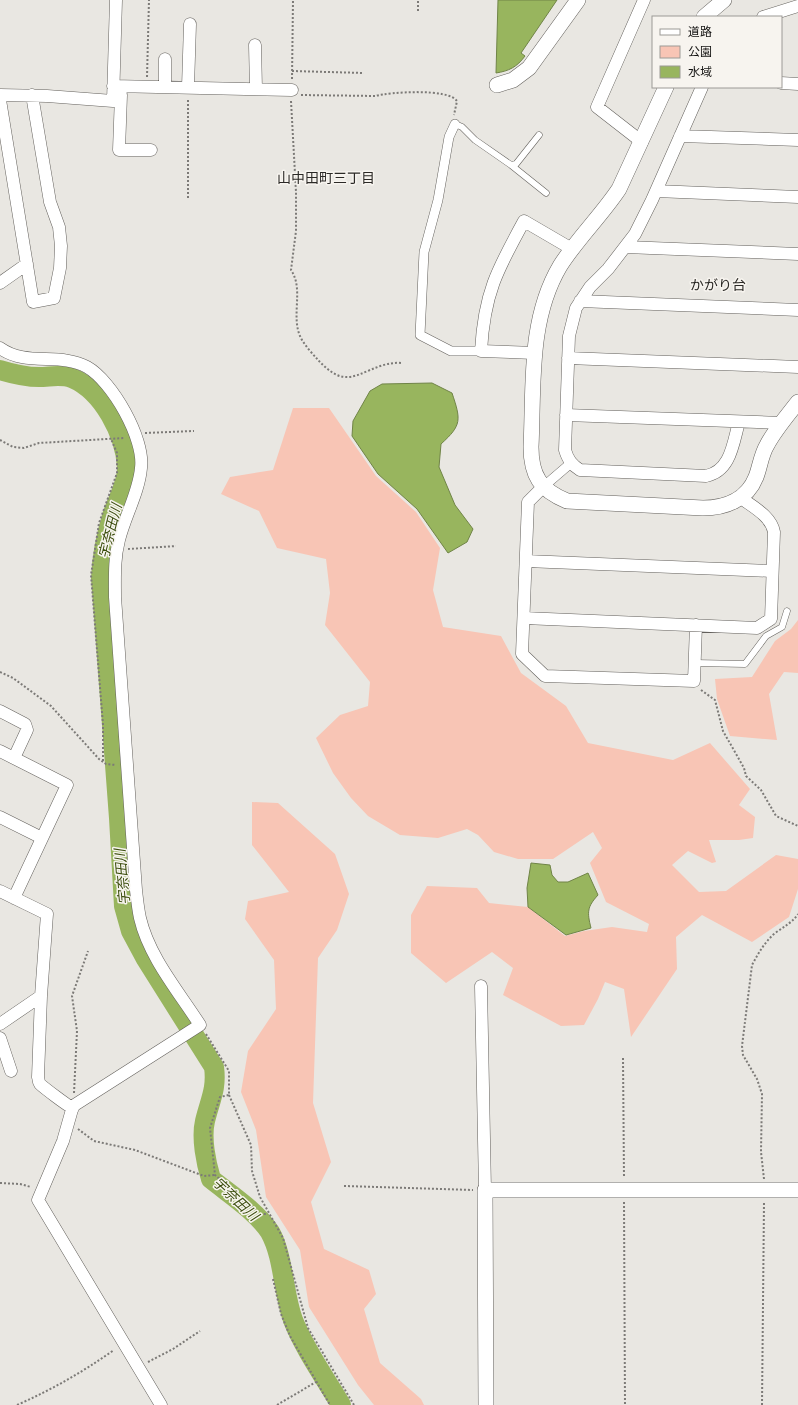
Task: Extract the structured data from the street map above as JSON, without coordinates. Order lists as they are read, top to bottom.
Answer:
{
  "districts": ["山中田町三丁目", "かがり台"],
  "water": ["宇奈田川"],
  "legend": ["道路", "公園", "水域"]
}
